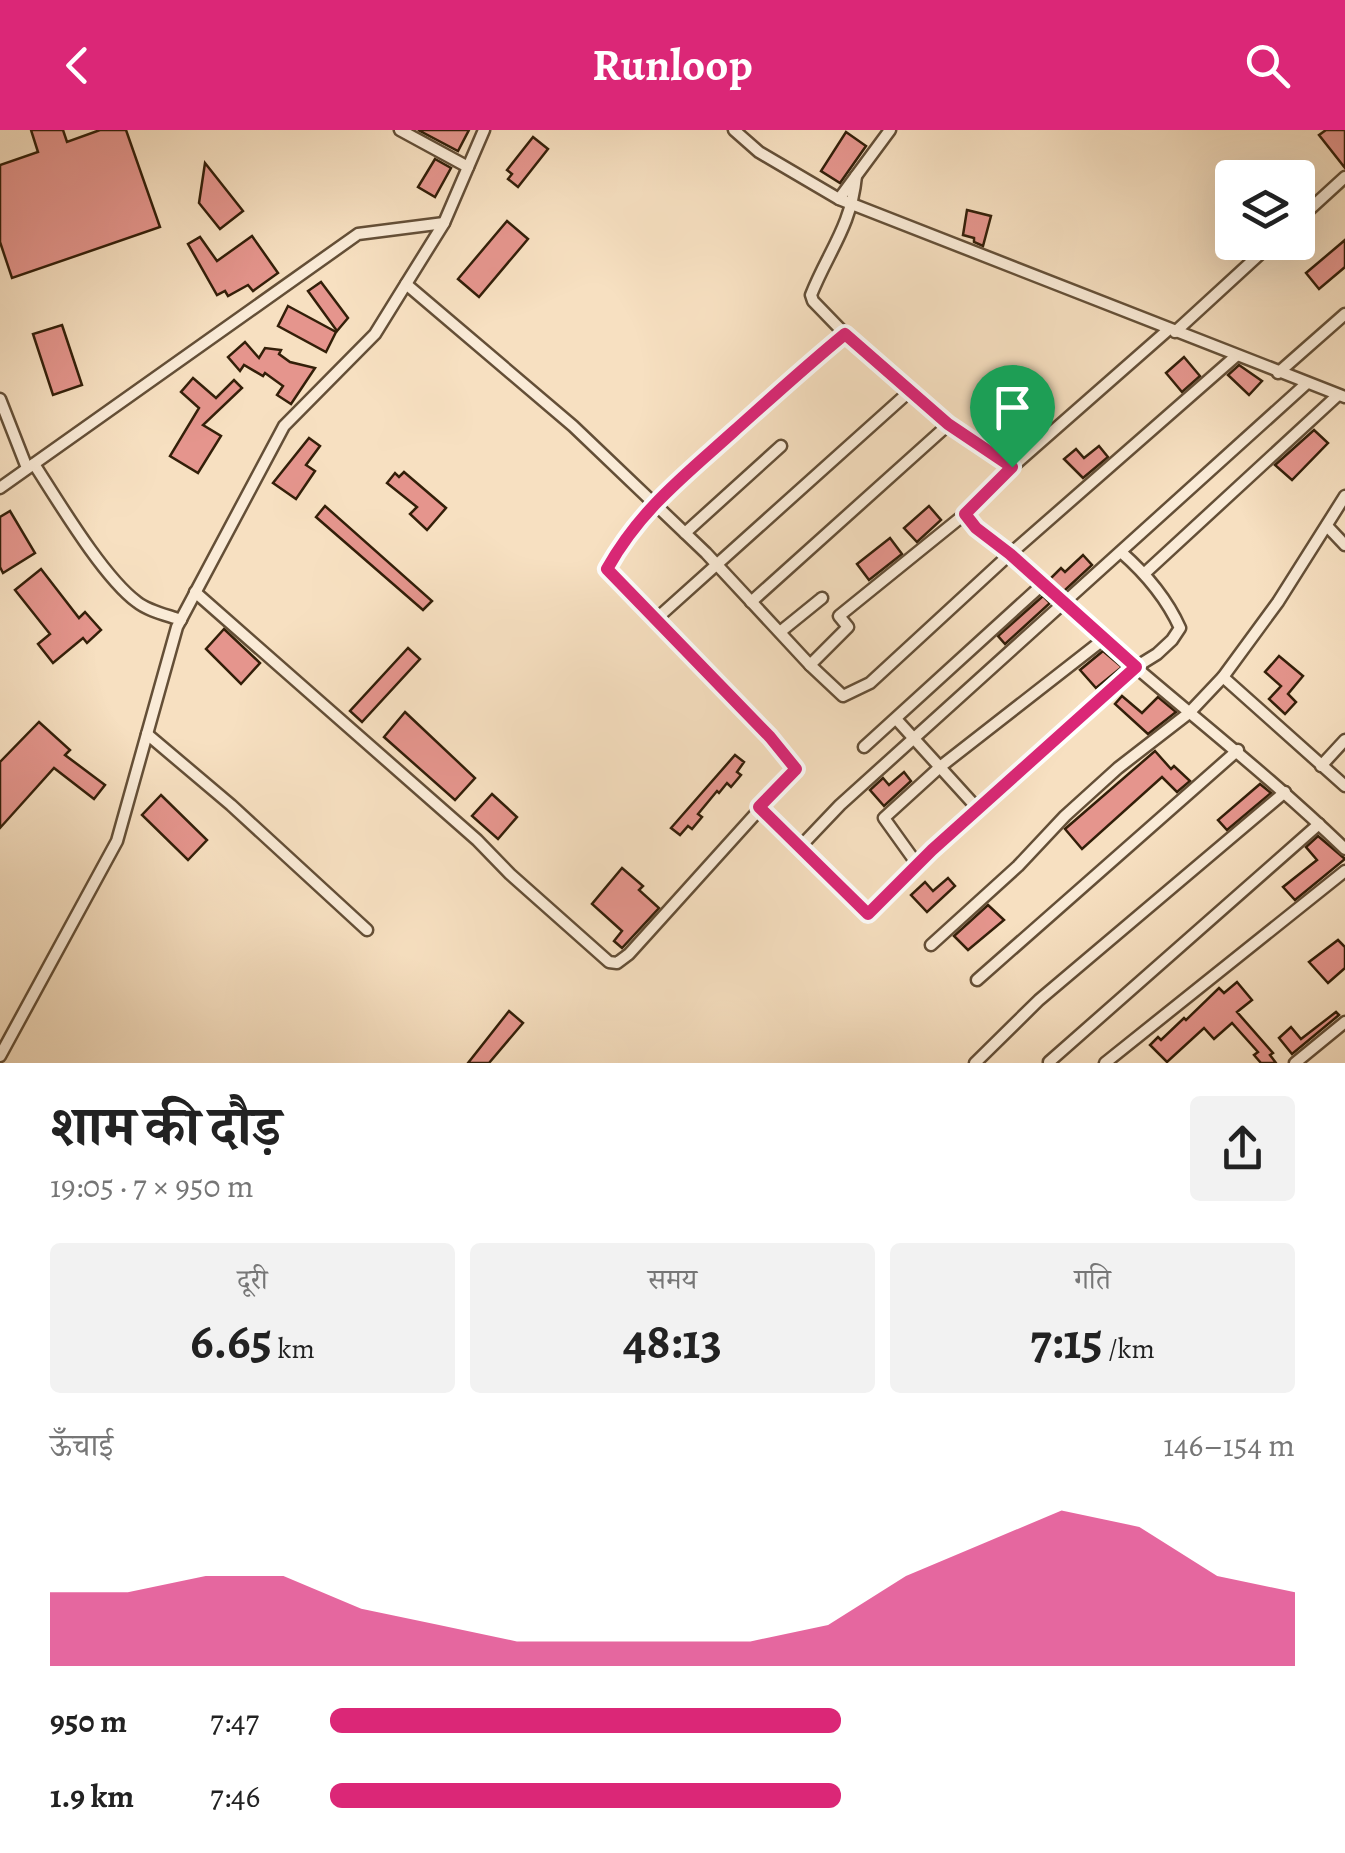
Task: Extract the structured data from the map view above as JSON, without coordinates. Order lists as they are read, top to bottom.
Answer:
{
  "page": {
    "header": "Runloop",
    "heading": ["शाम की दौड़", "19:05 · 7 × 950 m"],
    "stats": [
      ["दूरी", "6.65 km"],
      ["समय", "48:13"],
      ["गति", "7:15 /km"]
    ],
    "chart": ["ऊँचाई", "146–154 m"],
    "list": [
      {
        "name": "950 m",
        "note": "7:47"
      },
      {
        "name": "1.9 km",
        "note": "7:46"
      }
    ]
  }
}
